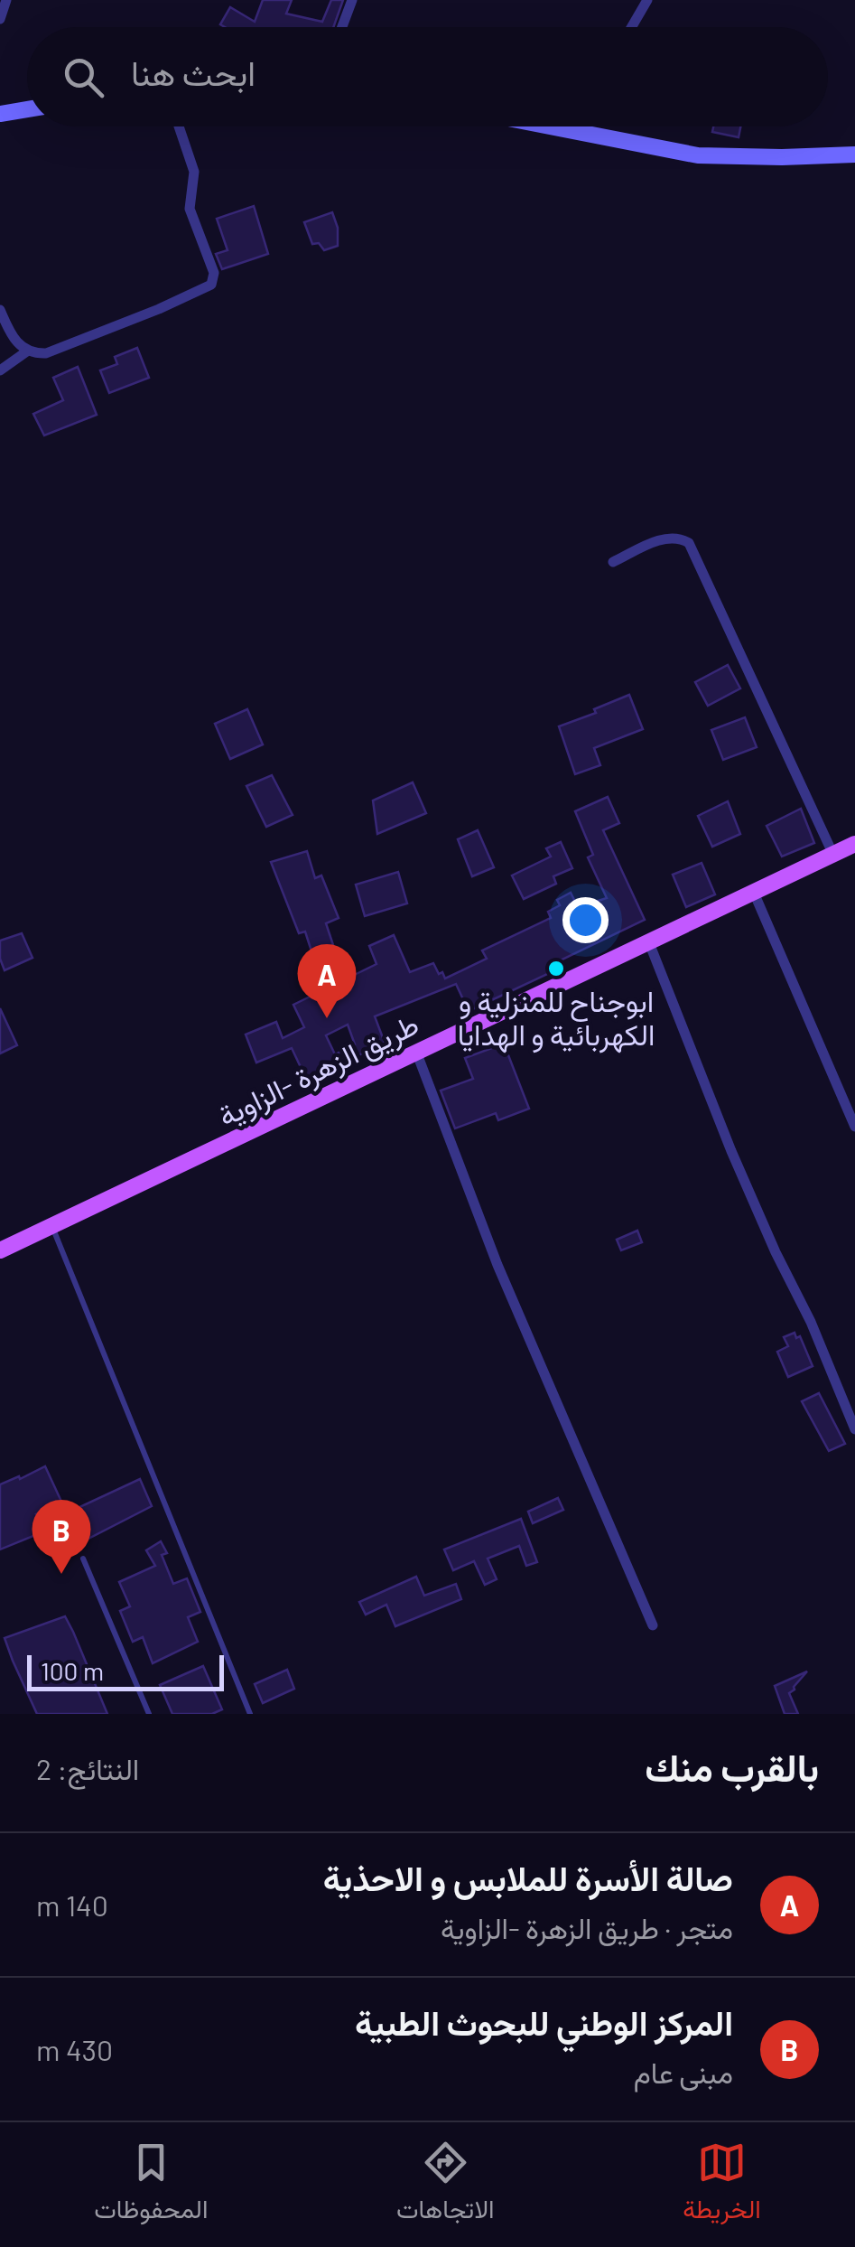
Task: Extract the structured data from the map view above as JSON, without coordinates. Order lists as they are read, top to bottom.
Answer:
{
  "streets": {
    "main road": ["طريق الزهرة -الزاوية"]
  },
  "places": ["ابوجناح للمنزلية و الكهربائية و الهدايا"],
  "scale_bar": "100 m",
  "page": {
    "search": "ابحث هنا",
    "pins": ["A", "B"],
    "scale": "100 m",
    "heading": ["بالقرب منك", "النتائج: 2"],
    "list": [
      {
        "mark": "A",
        "name": "صالة الأسرة للملابس و الاحذية",
        "note": "متجر · طريق الزهرة -الزاوية",
        "value": "140 m"
      },
      {
        "mark": "B",
        "name": "المركز الوطني للبحوث الطبية",
        "note": "مبنى عام",
        "value": "430 m"
      }
    ],
    "nav": ["الخريطة", "الاتجاهات", "المحفوظات"]
  }
}
